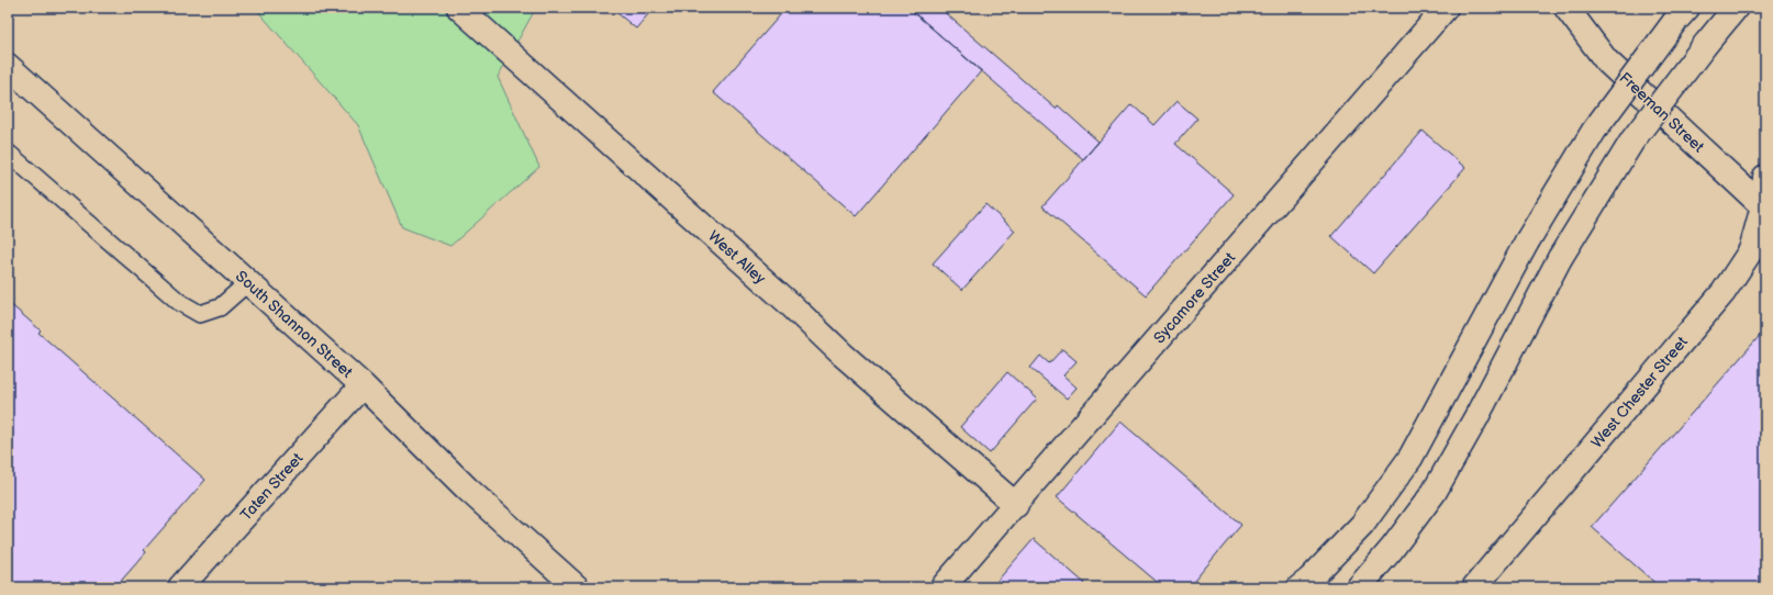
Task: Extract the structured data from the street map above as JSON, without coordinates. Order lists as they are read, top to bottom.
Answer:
{
  "streets": {
    "main road": [
      "Freeman Street",
      "West Alley",
      "Sycamore Street",
      "South Shannon Street",
      "West Chester Street",
      "Taten Street"
    ]
  },
  "crossings": [
    ["Freeman Street", "West Chester Street"],
    ["West Alley", "Sycamore Street"],
    ["South Shannon Street", "Taten Street"]
  ]
}
